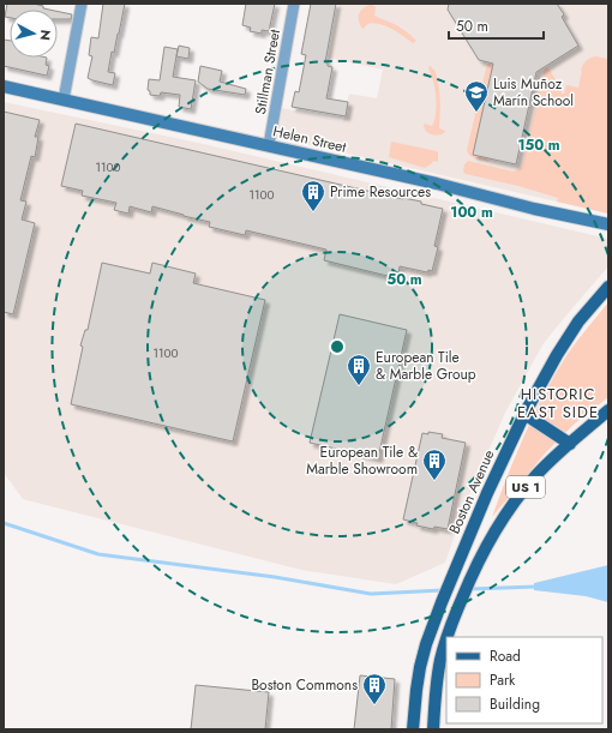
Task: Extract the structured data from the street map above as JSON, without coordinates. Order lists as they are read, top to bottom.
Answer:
{
  "streets": {
    "main road": ["US 1", "Boston Avenue"],
    "street": ["Stillman Street", "Helen Street"]
  },
  "crossings": [
    ["Stillman Street", "Helen Street"]
  ],
  "districts": ["HISTORIC EAST SIDE"],
  "places": {
    "school or university": ["Luis Muñoz Marín School"],
    "building": [
      "Prime Resources",
      "European Tile & Marble Group",
      "European Tile & Marble Showroom",
      "Boston Commons"
    ]
  },
  "house_numbers": ["1100", "1100", "1100"],
  "legend": ["Road", "Park", "Building"],
  "scale_bar": "50 m",
  "north": "right",
  "rings": ["150 m", "100 m", "50 m"]
}
